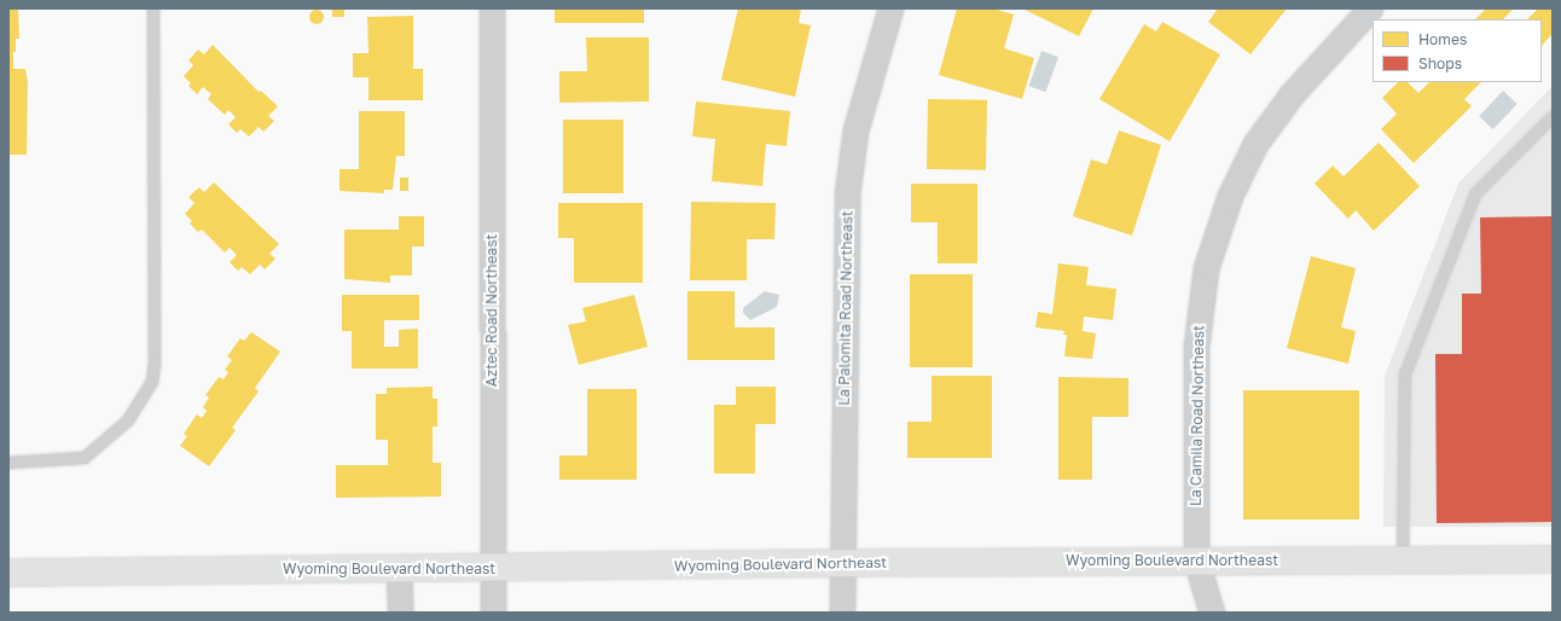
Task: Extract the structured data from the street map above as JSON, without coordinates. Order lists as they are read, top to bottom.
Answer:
{
  "streets": {
    "main road": ["Wyoming Boulevard Northeast"],
    "street": ["La Palomita Road Northeast", "Aztec Road Northeast", "La Camila Road Northeast"]
  },
  "crossings": [
    ["La Palomita Road Northeast", "Wyoming Boulevard Northeast"],
    ["Aztec Road Northeast", "Wyoming Boulevard Northeast"],
    ["La Camila Road Northeast", "Wyoming Boulevard Northeast"]
  ],
  "legend": ["Homes", "Shops"]
}
